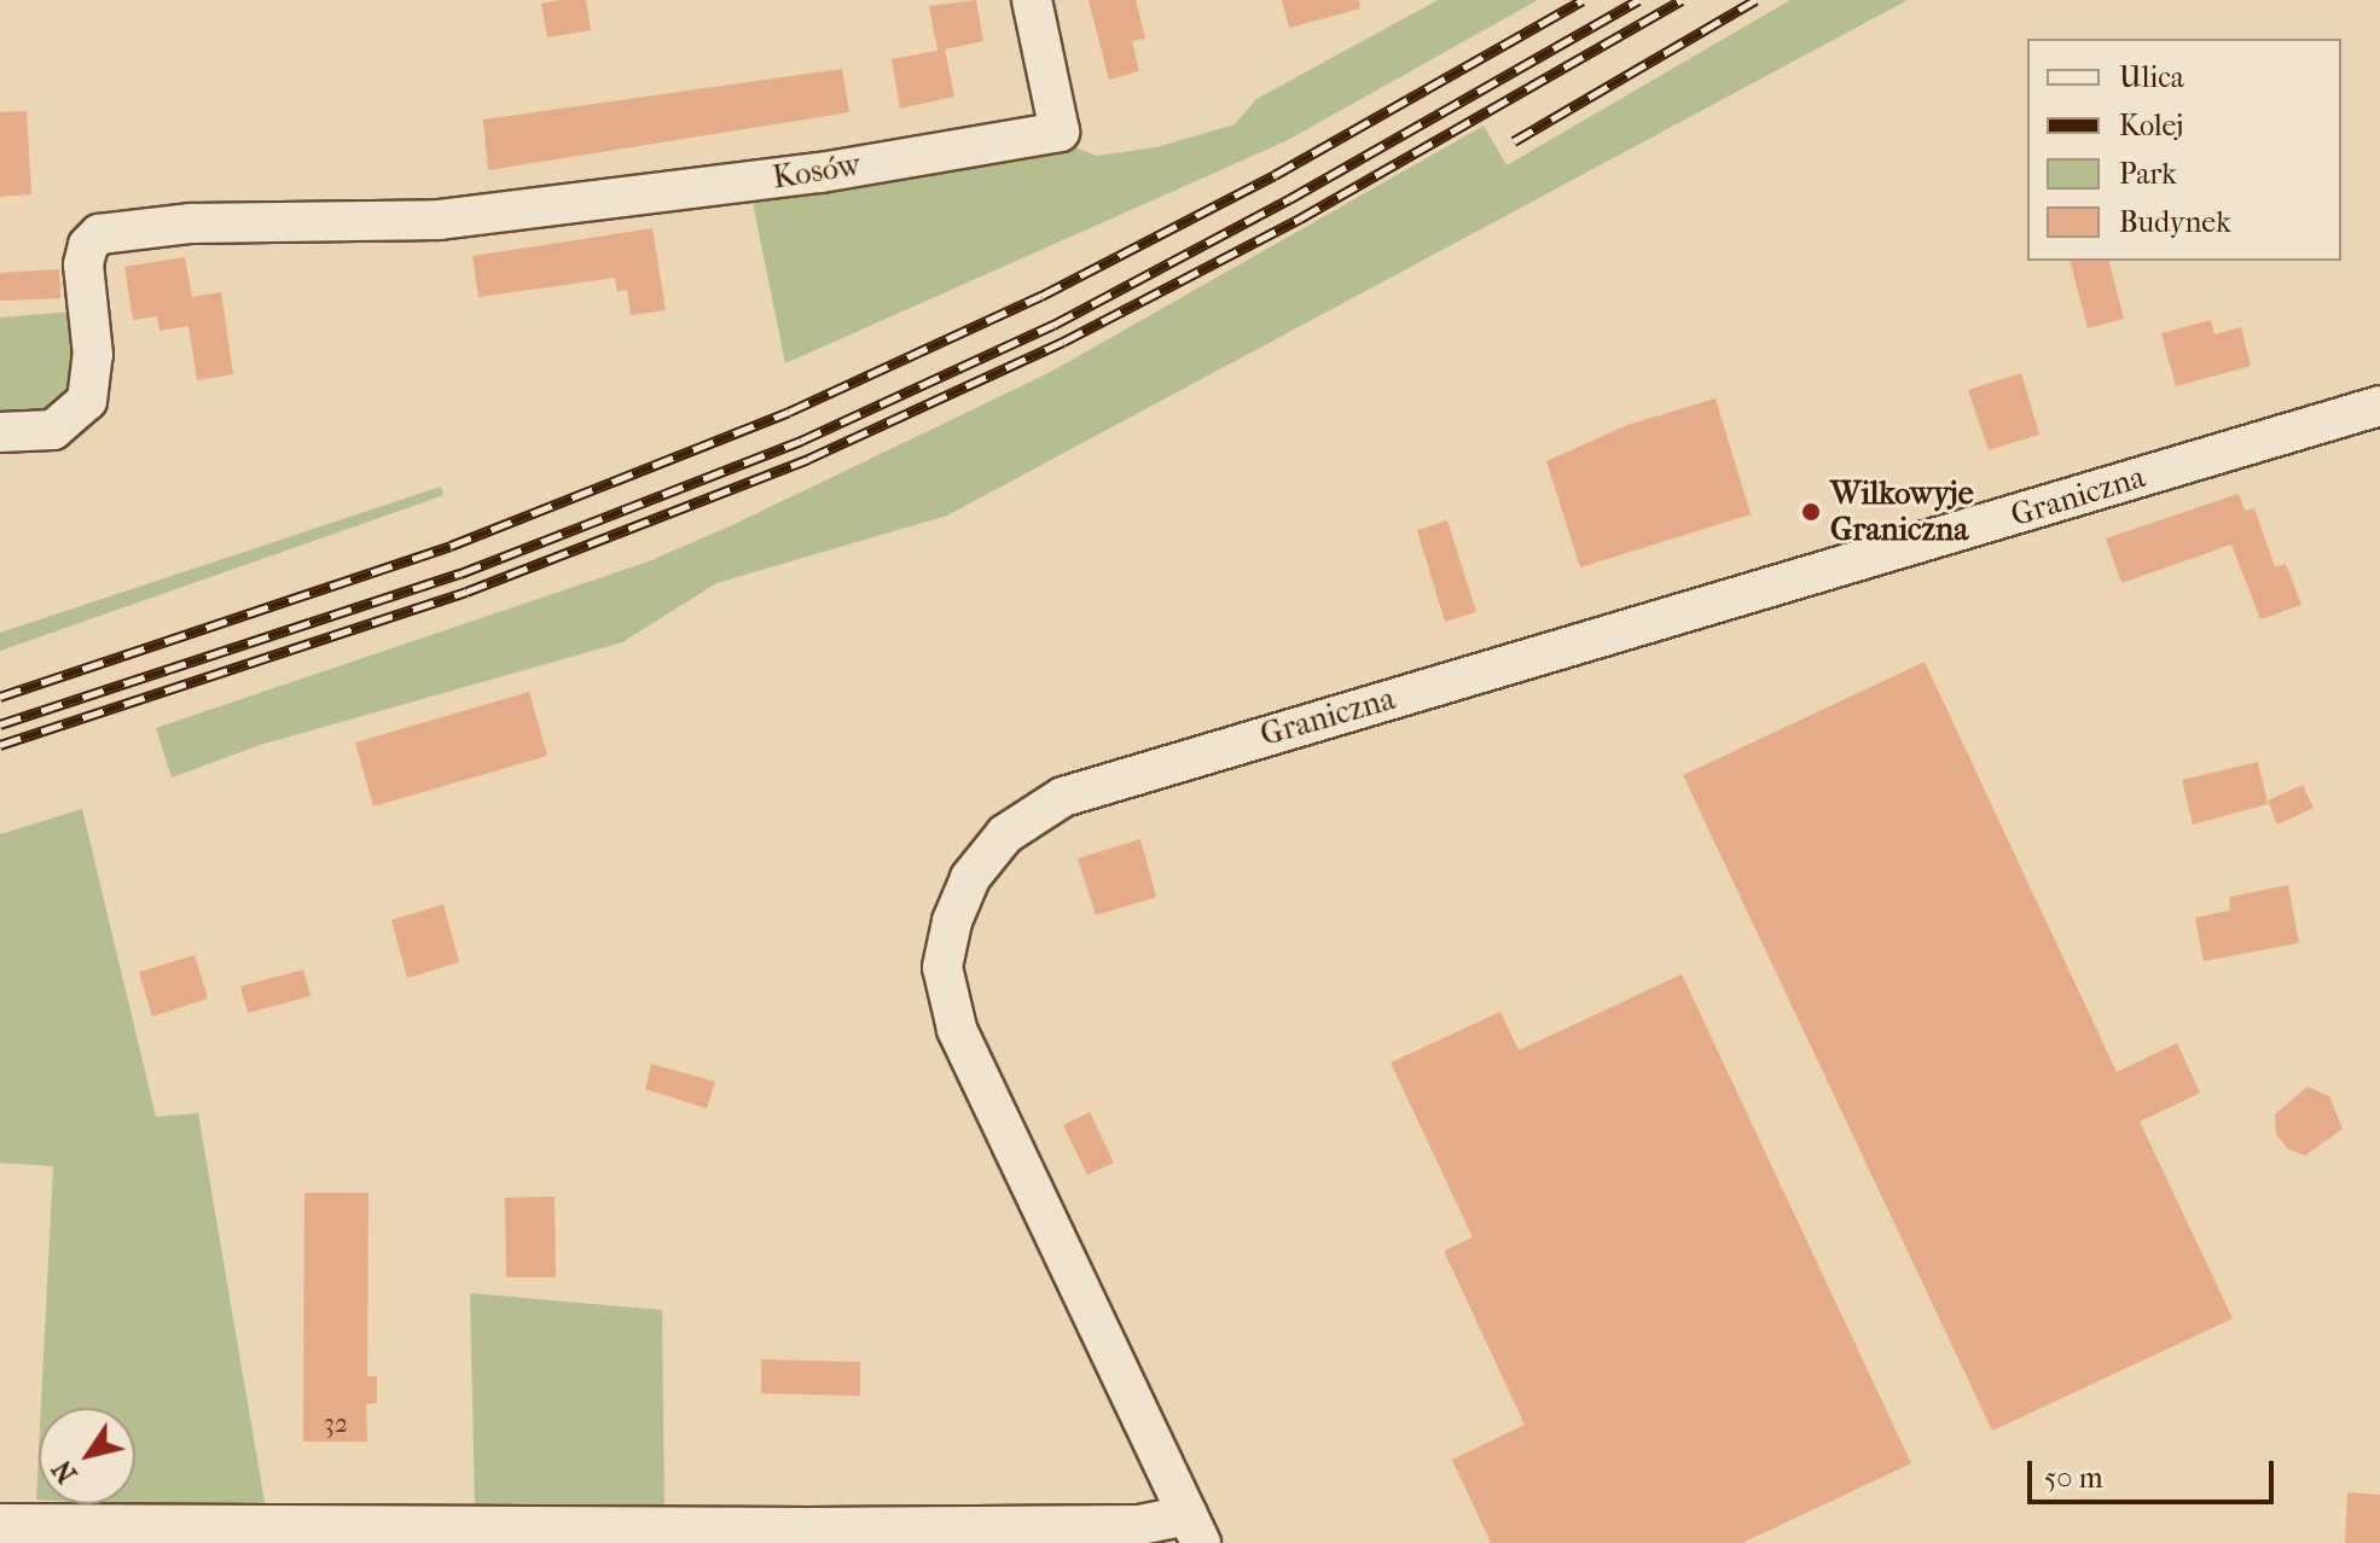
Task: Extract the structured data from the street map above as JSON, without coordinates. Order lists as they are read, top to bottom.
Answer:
{
  "streets": {
    "street": ["Kosów", "Graniczna"]
  },
  "places": ["Wilkowyje Graniczna"],
  "house_numbers": ["32"],
  "legend": [
    "Ulica",
    "Kolej",
    "Park",
    "Budynek"
  ],
  "scale_bar": "50 m",
  "north": "bottom left"
}
